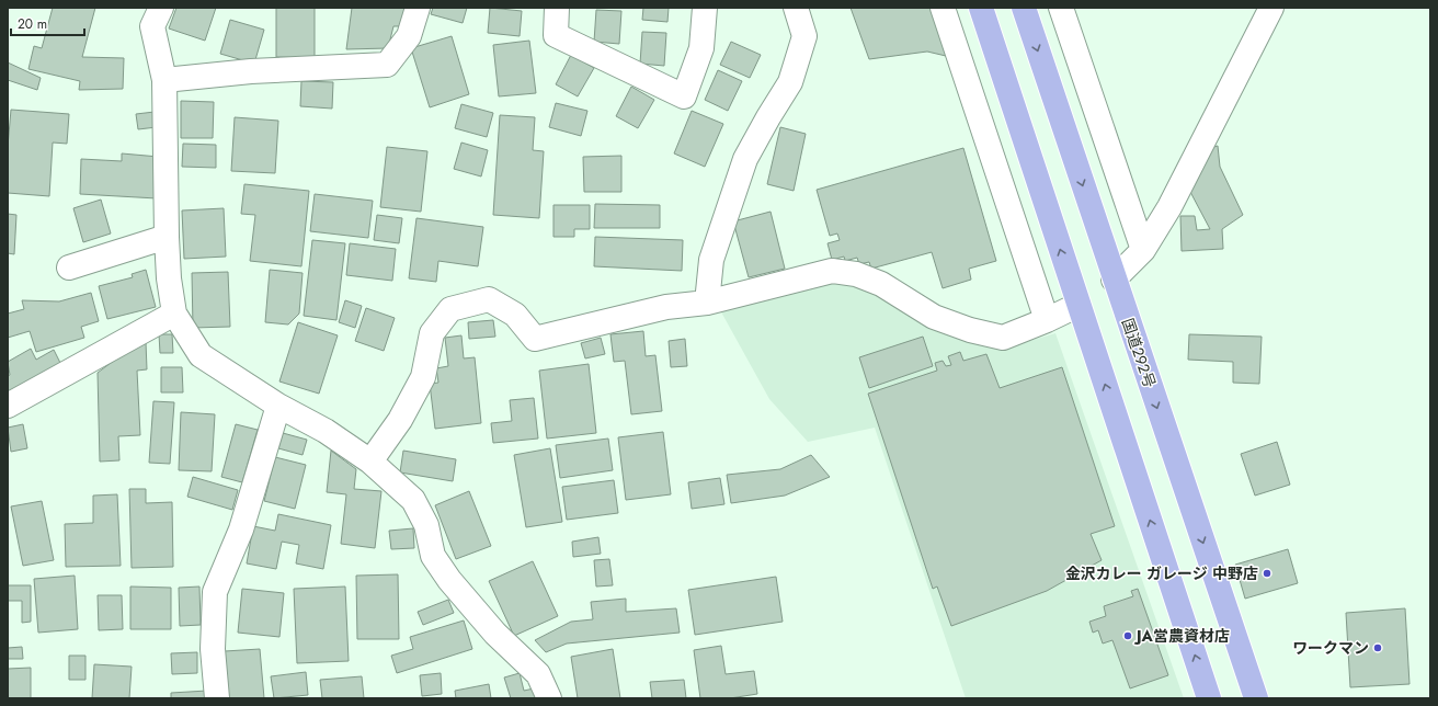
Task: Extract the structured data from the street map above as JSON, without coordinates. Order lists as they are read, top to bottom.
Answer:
{
  "streets": {
    "highway": ["国道292号"]
  },
  "places": ["金沢カレー ガレージ 中野店", "JA営農資材店", "ワークマン"],
  "scale_bar": "20 m"
}
